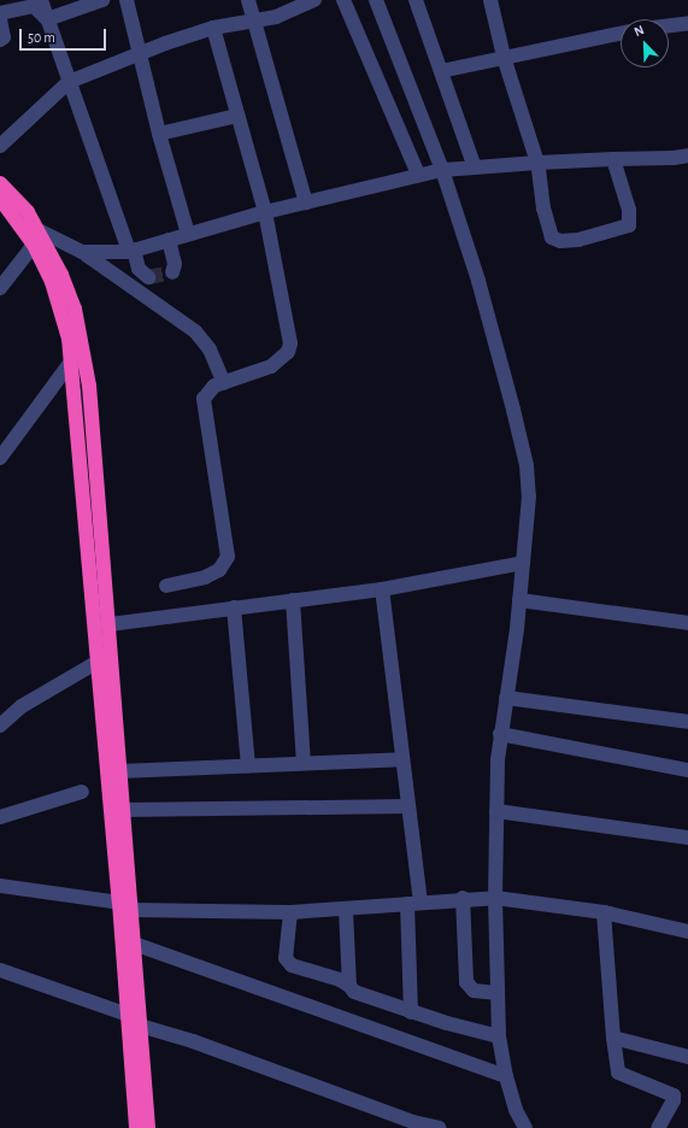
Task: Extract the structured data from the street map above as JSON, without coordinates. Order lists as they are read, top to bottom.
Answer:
{
  "scale_bar": "50 m",
  "north": "top left"
}
